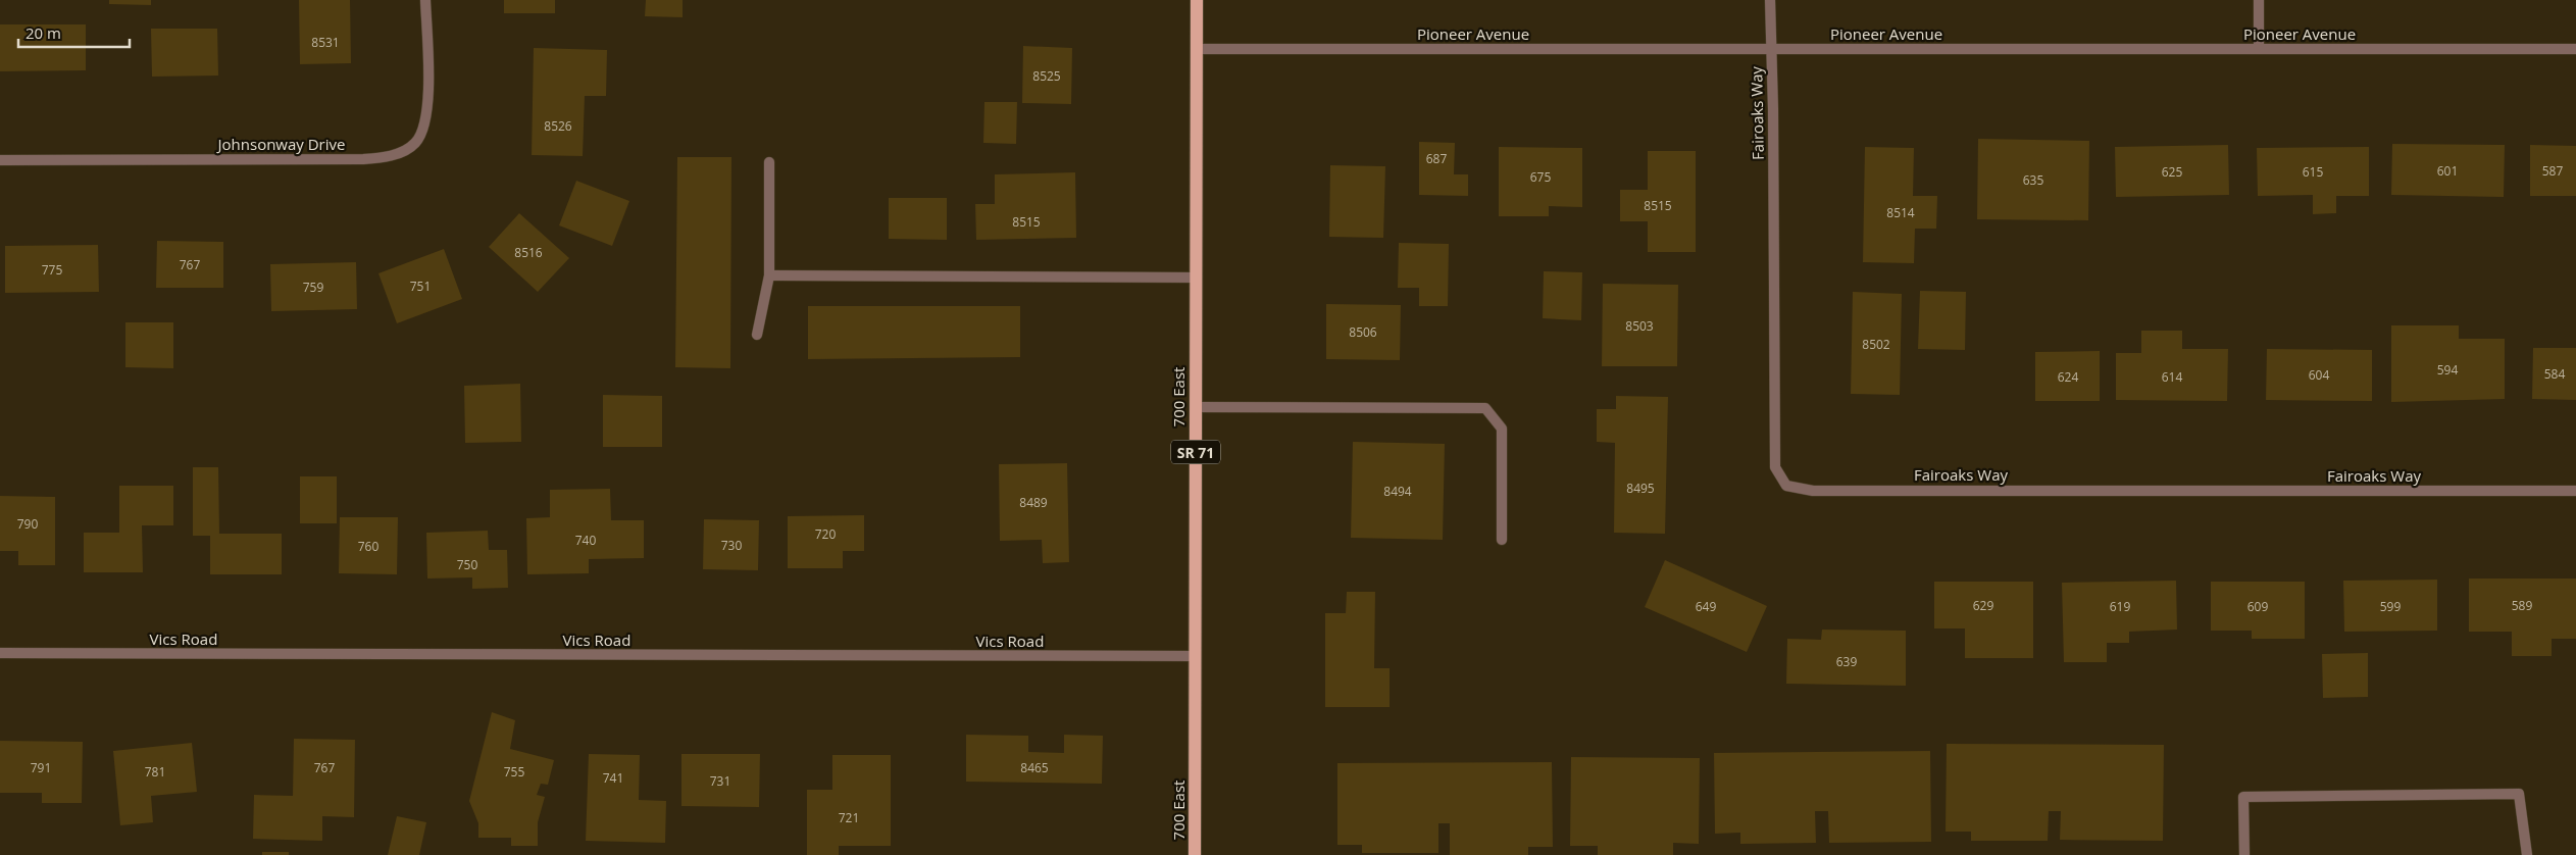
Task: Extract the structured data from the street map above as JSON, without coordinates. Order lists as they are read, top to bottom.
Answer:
{
  "streets": {
    "main road": ["700 East", "SR 71"],
    "street": [
      "Pioneer Avenue",
      "Fairoaks Way",
      "Johnsonway Drive",
      "Vics Road"
    ]
  },
  "crossings": [
    ["Pioneer Avenue", "Fairoaks Way"],
    ["Pioneer Avenue", "700 East"],
    ["700 East", "Vics Road"]
  ],
  "house_numbers": [
    "8531",
    "8525",
    "8526",
    "687",
    "601",
    "587",
    "625",
    "615",
    "675",
    "635",
    "8515",
    "8514",
    "8515",
    "8516",
    "767",
    "775",
    "751",
    "759",
    "8503",
    "8506",
    "8502",
    "594",
    "584",
    "604",
    "624",
    "614",
    "8495",
    "8494",
    "8489",
    "790",
    "720",
    "740",
    "730",
    "760",
    "750",
    "629",
    "589",
    "649",
    "619",
    "609",
    "599",
    "639",
    "791",
    "767",
    "8465",
    "781",
    "755",
    "741",
    "731",
    "721"
  ],
  "scale_bar": "20 m"
}
